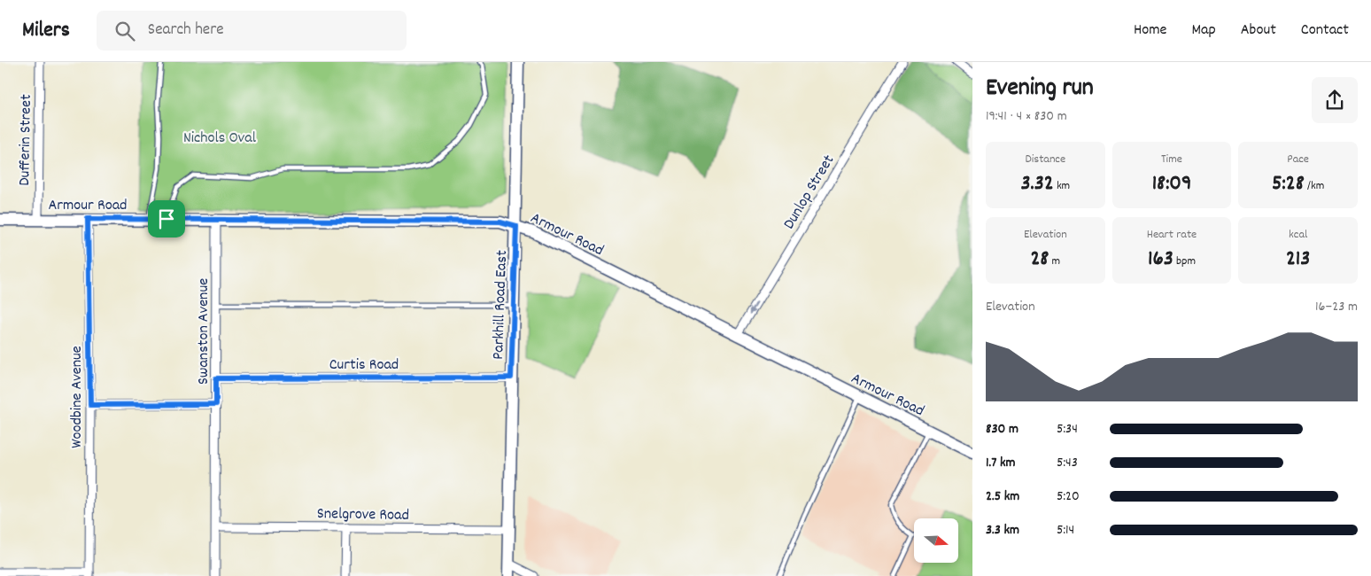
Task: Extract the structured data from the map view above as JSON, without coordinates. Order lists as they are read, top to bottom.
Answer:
{
  "streets": {
    "main road": ["Armour Road", "Parkhill Road East"],
    "street": [
      "Dufferin Street",
      "Dunlop Street",
      "Swanston Avenue",
      "Curtis Road",
      "Woodbine Avenue",
      "Snelgrove Road"
    ]
  },
  "crossings": [
    ["Dufferin Street", "Armour Road"],
    ["Dunlop Street", "Armour Road"],
    ["Armour Road", "Parkhill Road East"],
    ["Armour Road", "Swanston Avenue"],
    ["Armour Road", "Woodbine Avenue"],
    ["Parkhill Road East", "Curtis Road"],
    ["Parkhill Road East", "Snelgrove Road"],
    ["Swanston Avenue", "Curtis Road"],
    ["Swanston Avenue", "Snelgrove Road"]
  ],
  "one_way": ["Dunlop Street"],
  "parks": ["Nichols Oval"],
  "north": "right",
  "page": {
    "header": "Milers",
    "search": "Search here",
    "nav": [
      "Home",
      "Map",
      "About",
      "Contact"
    ],
    "heading": ["Evening run", "19:41 · 4 × 830 m"],
    "stats": [
      ["Distance", "3.32 km"],
      ["Time", "18:09"],
      ["Pace", "5:28 /km"],
      ["Elevation", "28 m"],
      ["Heart rate", "163 bpm"],
      ["kcal", "213"]
    ],
    "chart": ["Elevation", "16–23 m"],
    "list": [
      {
        "name": "830 m",
        "note": "5:34"
      },
      {
        "name": "1.7 km",
        "note": "5:43"
      },
      {
        "name": "2.5 km",
        "note": "5:20"
      },
      {
        "name": "3.3 km",
        "note": "5:14"
      }
    ]
  }
}
